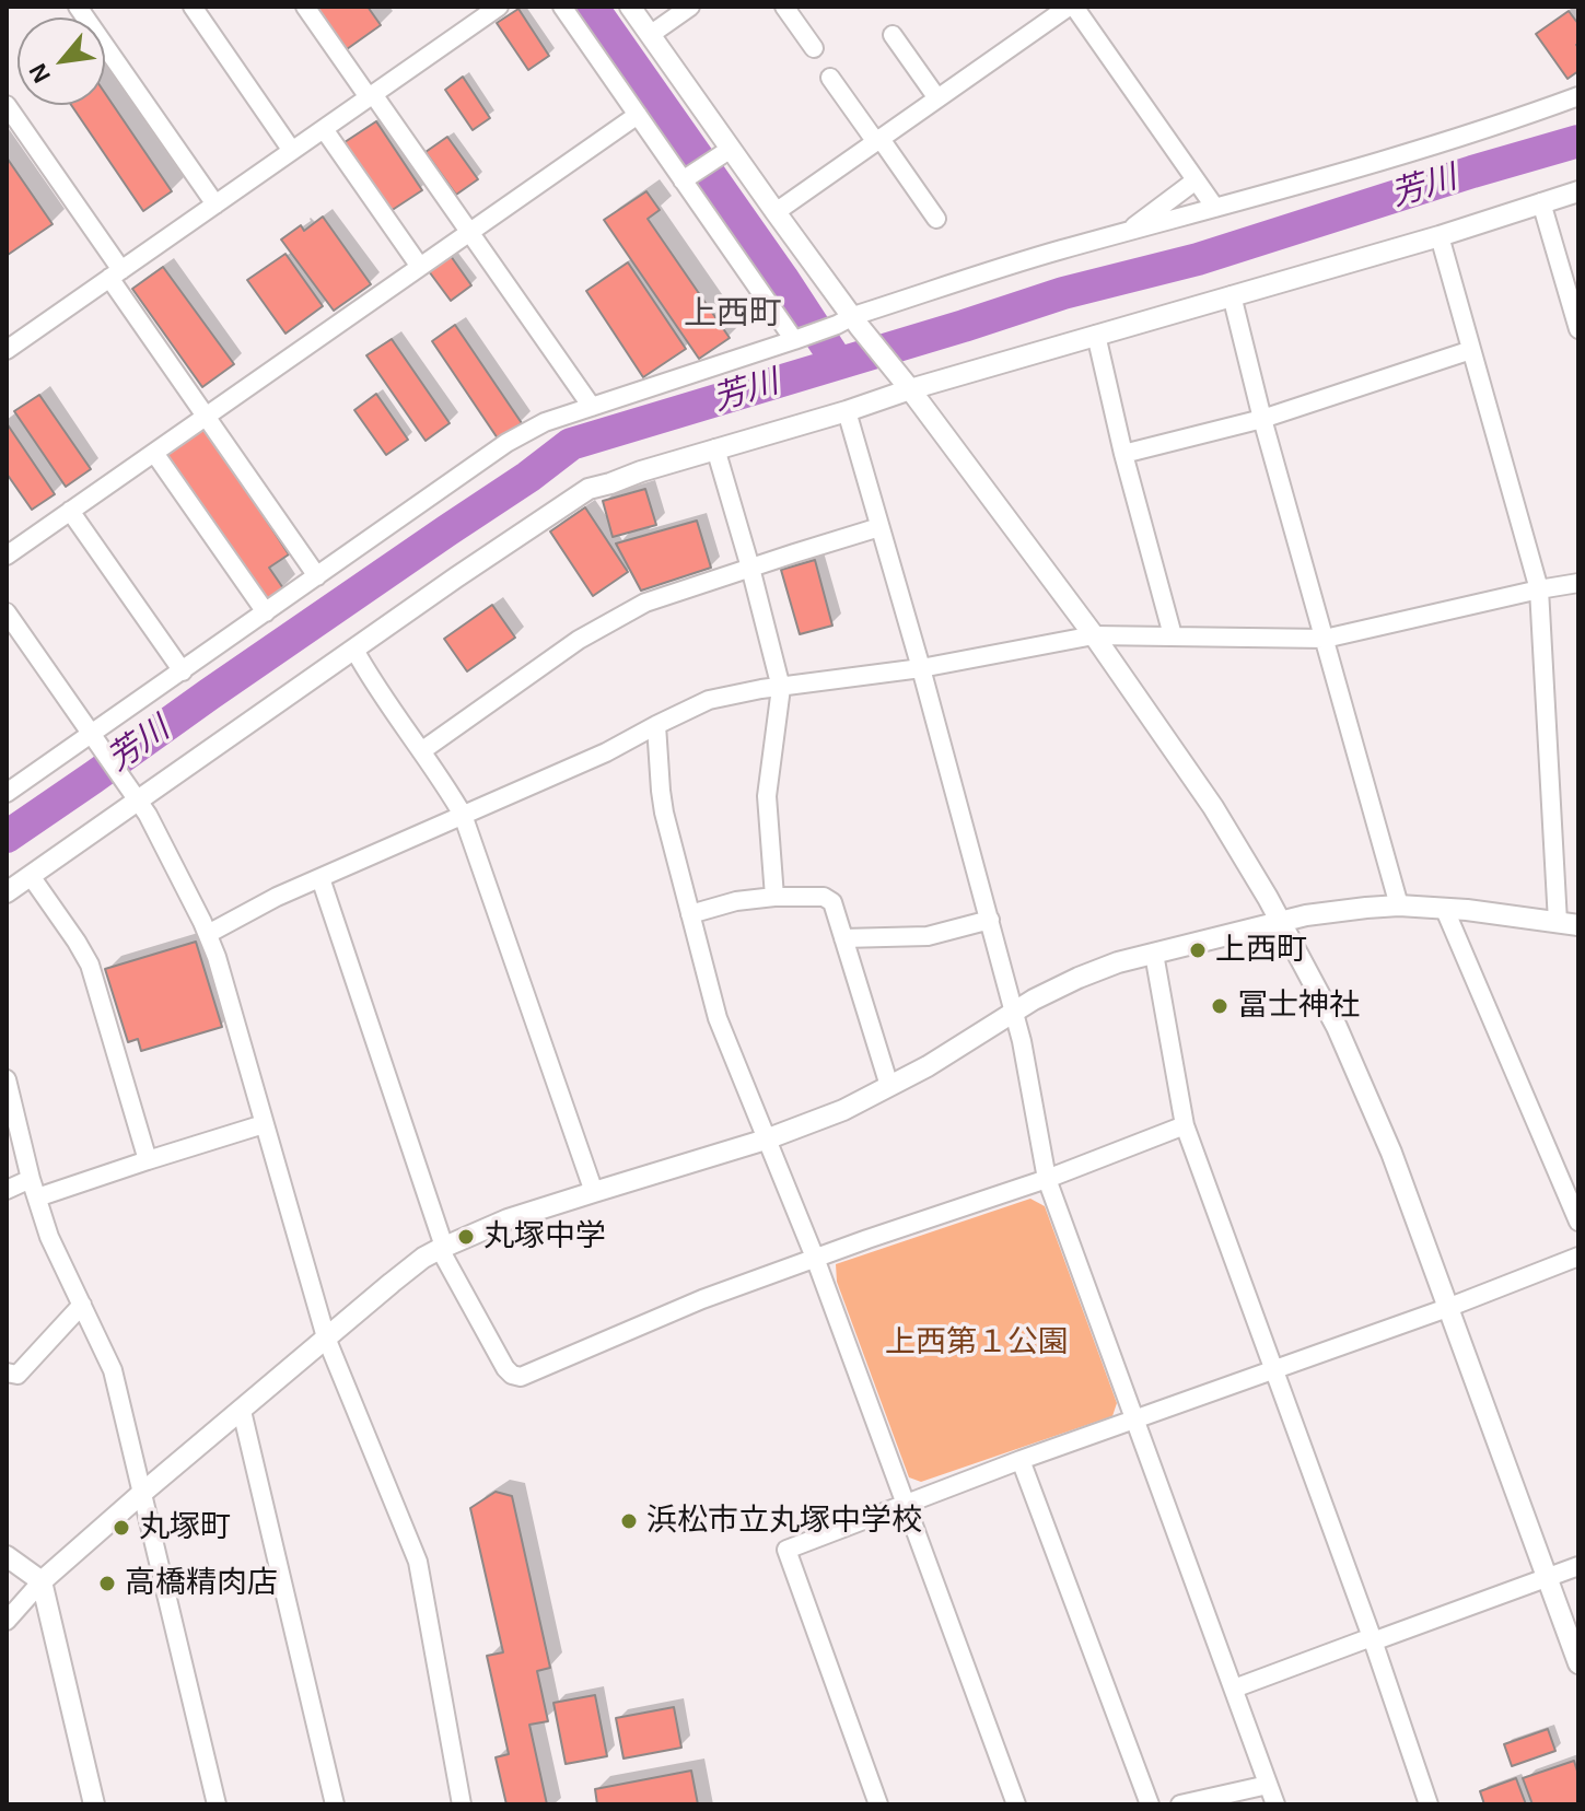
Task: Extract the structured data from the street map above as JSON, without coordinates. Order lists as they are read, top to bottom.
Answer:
{
  "districts": ["上西町"],
  "water": ["芳川"],
  "parks": ["上西第１公園"],
  "places": [
    "上西町",
    "冨士神社",
    "丸塚中学",
    "浜松市立丸塚中学校",
    "丸塚町",
    "高橋精肉店"
  ],
  "north": "bottom left"
}
